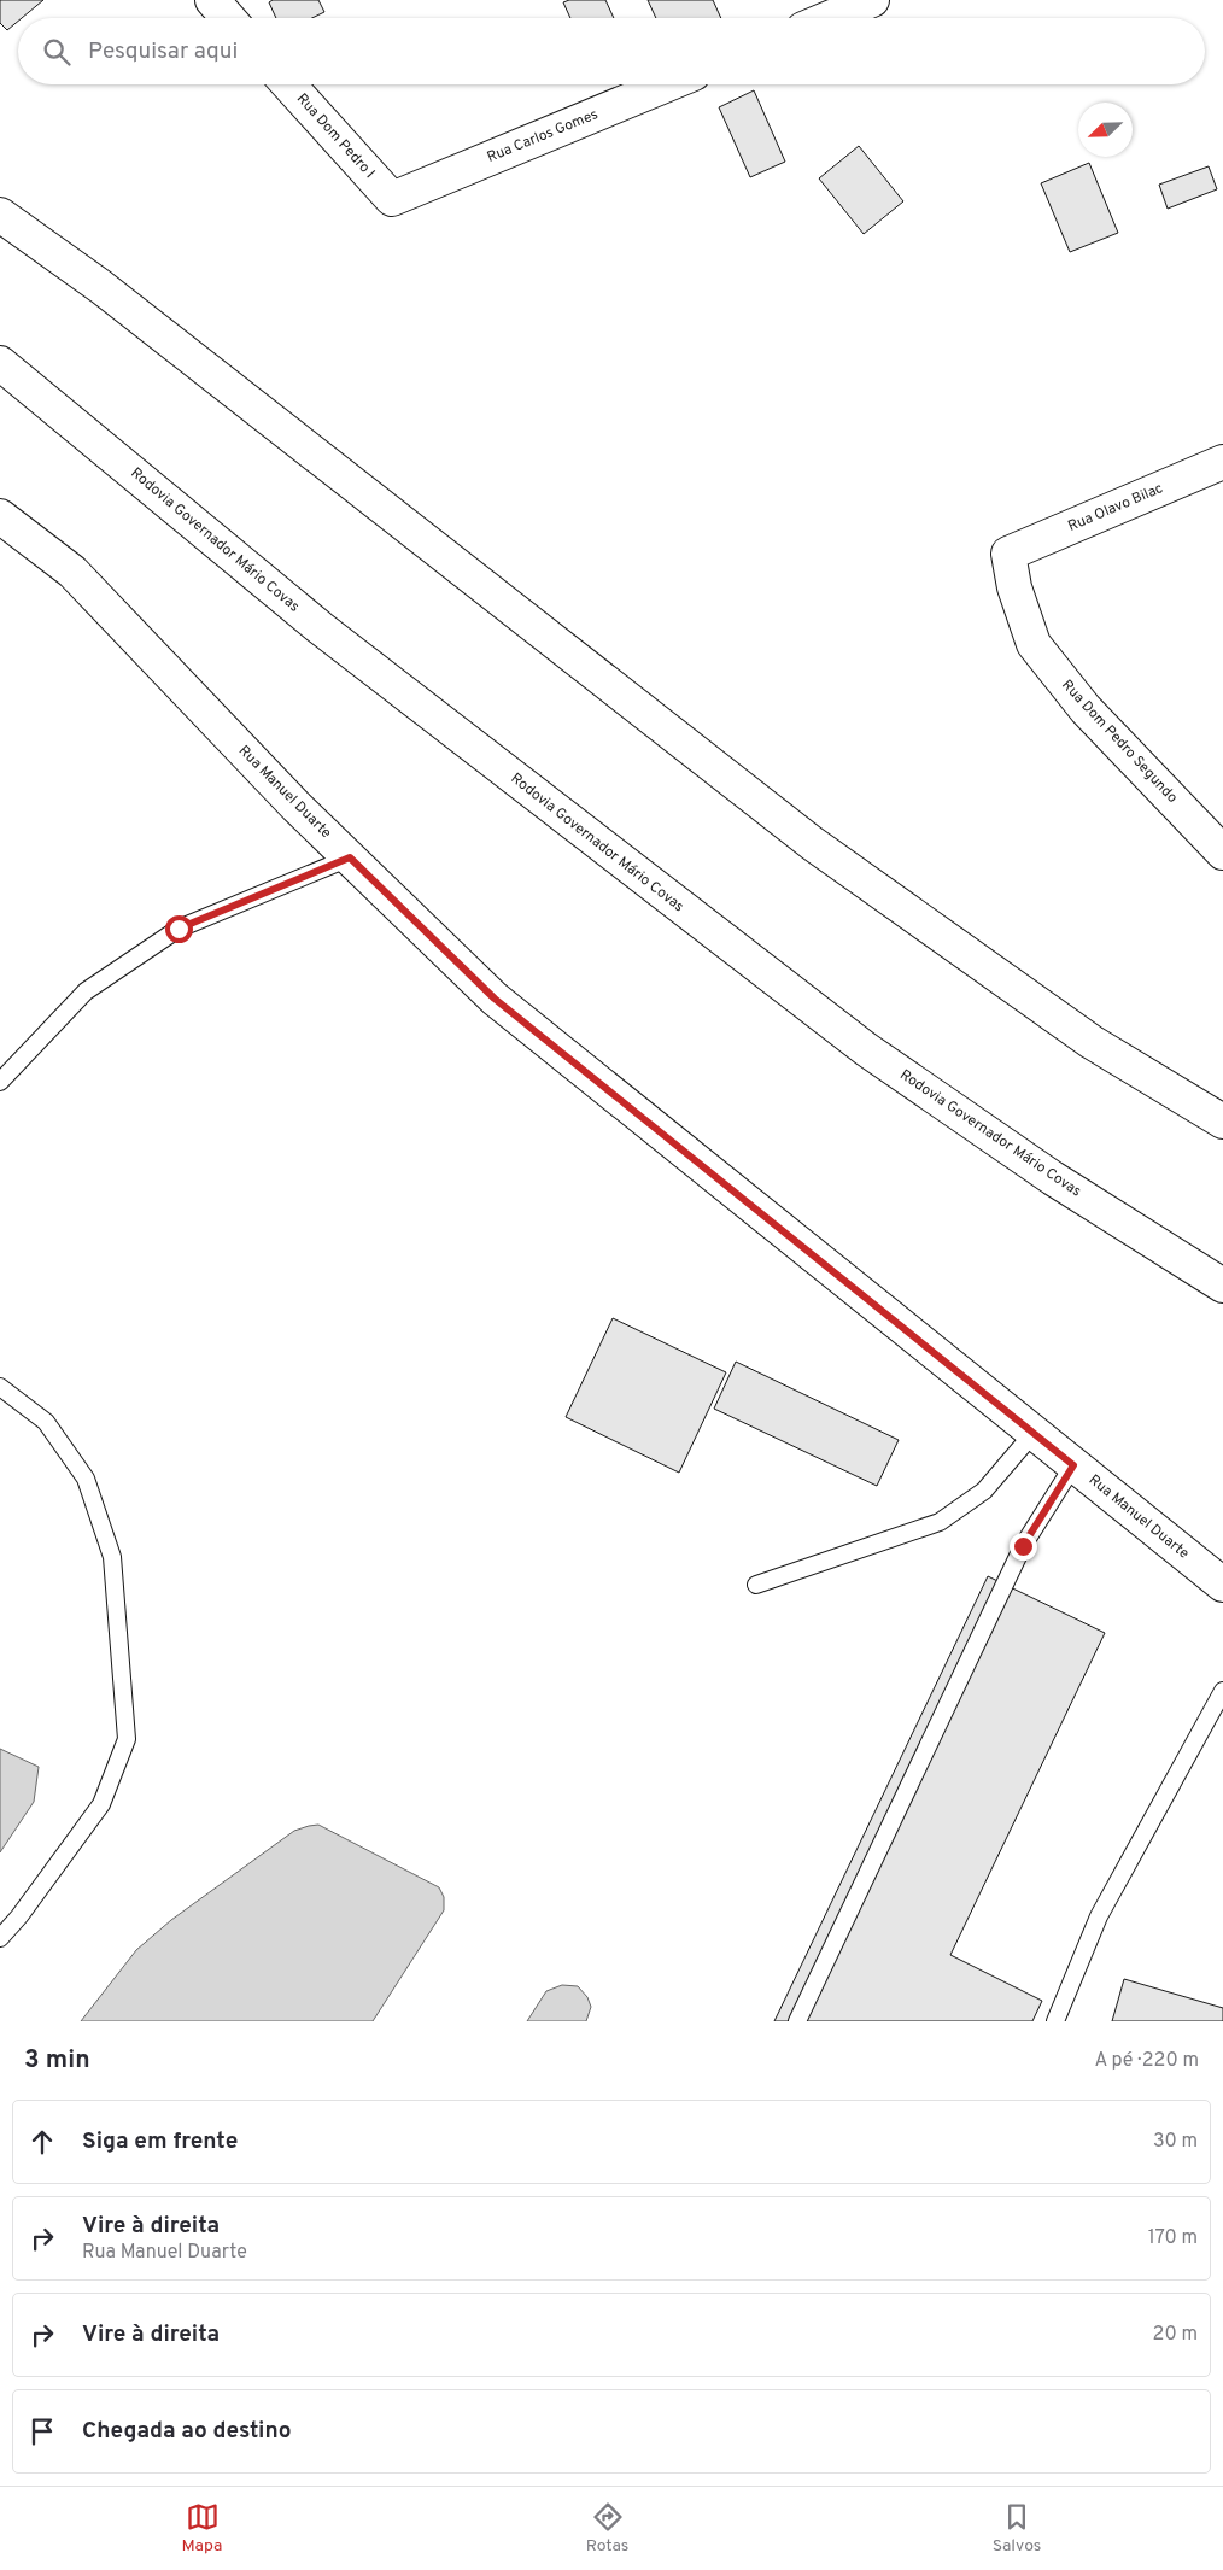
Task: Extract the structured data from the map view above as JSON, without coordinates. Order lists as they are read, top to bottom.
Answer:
{
  "streets": {
    "main road": [
      "Rua Dom Pedro I",
      "Rua Carlos Gomes",
      "Rua Olavo Bilac",
      "Rodovia Governador Mário Covas",
      "Rua Dom Pedro Segundo",
      "Rua Manuel Duarte"
    ]
  },
  "crossings": [
    ["Rua Dom Pedro I", "Rua Carlos Gomes"],
    ["Rua Olavo Bilac", "Rua Dom Pedro Segundo"]
  ],
  "north": "bottom left",
  "page": {
    "search": "Pesquisar aqui",
    "heading": ["3 min", "A pé · 220 m"],
    "list": [
      ["Siga em frente", "30 m"],
      ["Vire à direita", "Rua Manuel Duarte", "170 m"],
      ["Vire à direita", "20 m"],
      "Chegada ao destino"
    ],
    "nav": ["Mapa", "Rotas", "Salvos"]
  }
}
